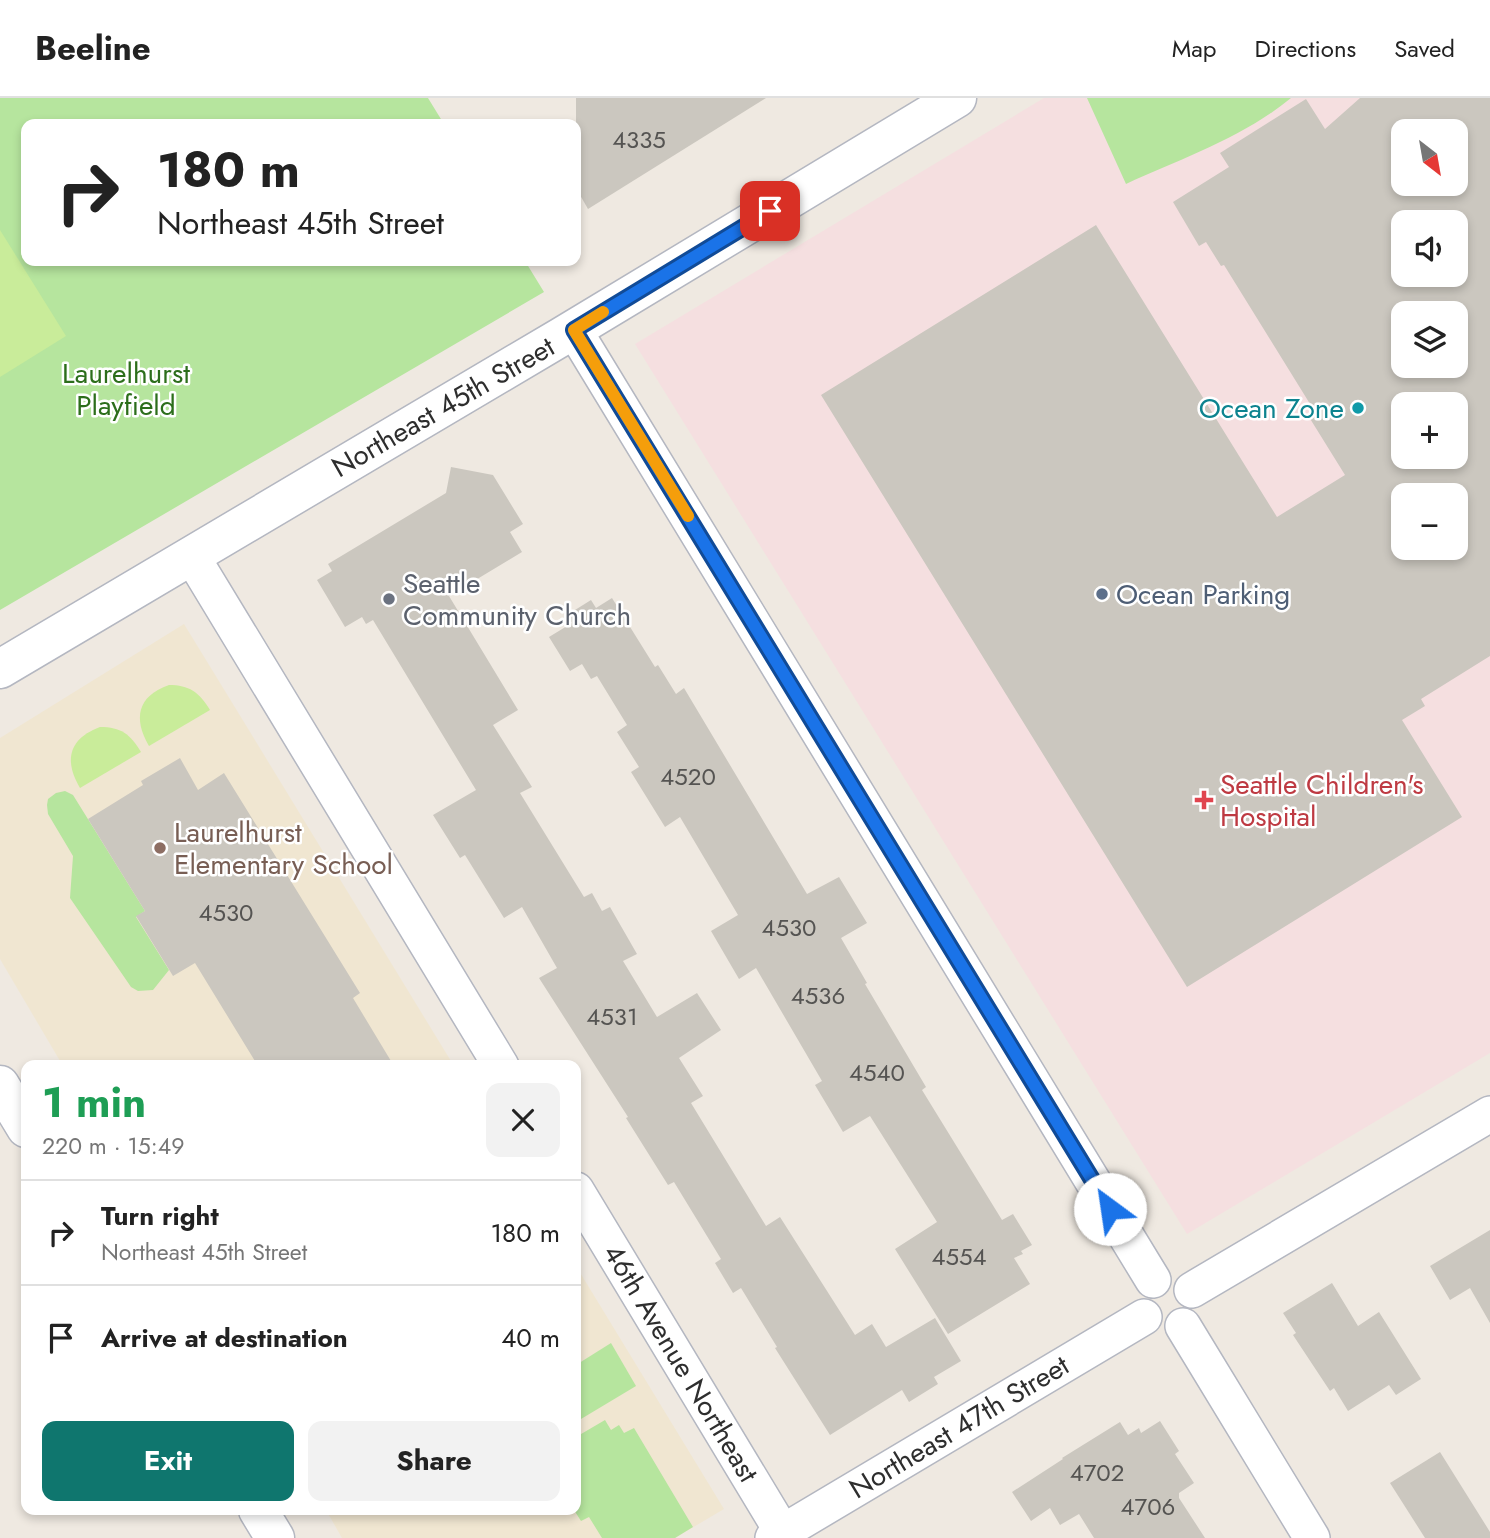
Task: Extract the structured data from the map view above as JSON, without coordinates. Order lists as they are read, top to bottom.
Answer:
{
  "streets": {
    "street": ["Northeast 45th Street", "46th Avenue Northeast", "Northeast 47th Street"]
  },
  "crossings": [
    ["46th Avenue Northeast", "Northeast 47th Street"]
  ],
  "parks": ["Laurelhurst Playfield"],
  "places": {
    "other": [
      "Ocean Zone",
      "Ocean Parking",
      "Seattle Community Church",
      "Laurelhurst Elementary School"
    ],
    "health": ["Seattle Children's Hospital"]
  },
  "house_numbers": [
    "4335",
    "4520",
    "4530",
    "4530",
    "4536",
    "4531",
    "4540",
    "4554",
    "4702",
    "4706"
  ],
  "north": "bottom right",
  "page": {
    "header": "Beeline",
    "nav": ["Map", "Directions", "Saved"],
    "map_buttons": ["+", "−"],
    "turn": ["180 m", "Northeast 45th Street"],
    "heading": ["1 min", "220 m · 15:49"],
    "list": [
      {
        "name": "Turn right",
        "note": "Northeast 45th Street",
        "value": "180 m"
      },
      {
        "name": "Arrive at destination",
        "value": "40 m"
      }
    ],
    "buttons": ["Exit", "Share"]
  }
}
